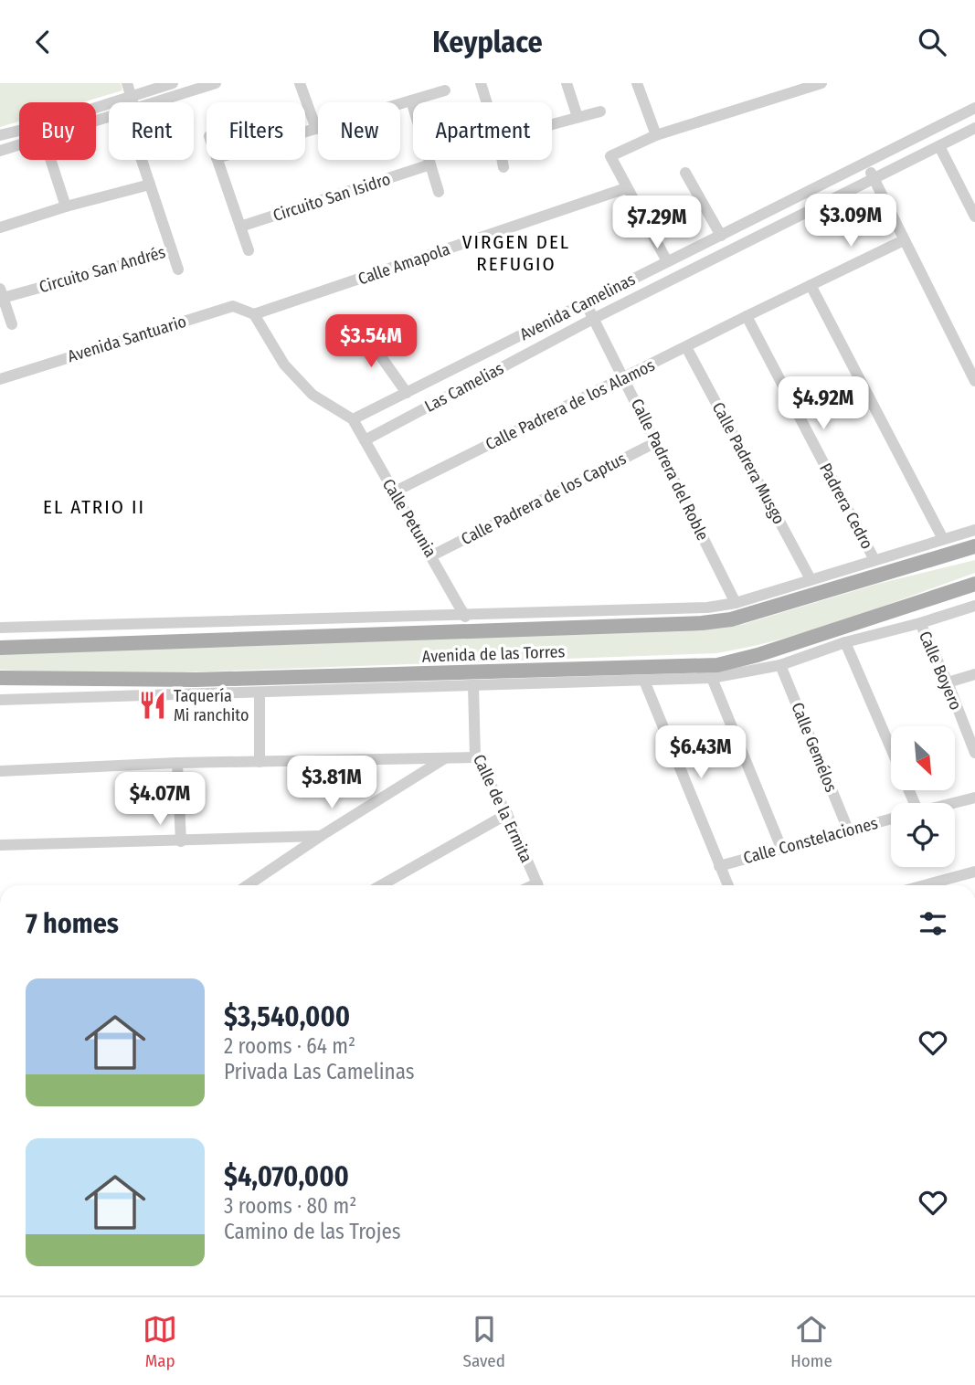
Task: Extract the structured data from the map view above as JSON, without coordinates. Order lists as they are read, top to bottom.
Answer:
{
  "streets": {
    "main road": ["Avenida de las Torres"],
    "street": [
      "Circuito San Isidro",
      "Calle Amapola",
      "Circuito San Andrés",
      "Avenida Camelinas",
      "Avenida Santuario",
      "Las Camelias",
      "Calle Padrera de los Alamos",
      "Calle Padrera Musgo",
      "Calle Padrera del Roble",
      "Calle Padrera de los Captus",
      "Padrera Cedro",
      "Calle Petunia",
      "Calle Boyero",
      "Calle Gemélos",
      "Calle de la Ermita",
      "Calle Constelaciones"
    ]
  },
  "crossings": [
    ["Calle Amapola", "Avenida Santuario"],
    ["Avenida Camelinas", "Calle Padrera del Roble"],
    ["Avenida Camelinas", "Calle Petunia"],
    ["Las Camelias", "Calle Padrera del Roble"],
    ["Las Camelias", "Calle Petunia"],
    ["Calle Padrera de los Alamos", "Calle Padrera Musgo"],
    ["Calle Padrera de los Alamos", "Calle Padrera del Roble"],
    ["Calle Padrera de los Alamos", "Padrera Cedro"],
    ["Calle Padrera de los Alamos", "Calle Petunia"],
    ["Calle Padrera del Roble", "Calle Padrera de los Captus"],
    ["Calle Padrera de los Captus", "Calle Petunia"],
    ["Avenida de las Torres", "Calle Boyero"],
    ["Avenida de las Torres", "Calle Gemélos"],
    ["Avenida de las Torres", "Calle de la Ermita"],
    ["Calle Gemélos", "Calle Constelaciones"]
  ],
  "districts": ["VIRGEN DEL REFUGIO", "EL ATRIO II"],
  "places": {
    "restaurant": ["Taquería Mi ranchito"]
  },
  "north": "bottom right",
  "page": {
    "header": "Keyplace",
    "chip": [
      "Buy",
      "Rent",
      "Filters",
      "New",
      "Apartment"
    ],
    "price": [
      "$3.09M",
      "$7.29M",
      "$3.54M",
      "$4.92M",
      "$6.43M",
      "$3.81M",
      "$4.07M"
    ],
    "heading": "7 homes",
    "list": [
      {
        "name": "$3,540,000",
        "note": "2 rooms · 64 m² · Privada Las Camelinas"
      },
      {
        "name": "$4,070,000",
        "note": "3 rooms · 80 m² · Camino de las Trojes"
      }
    ],
    "tabs": ["Map", "Saved", "Home"]
  }
}
